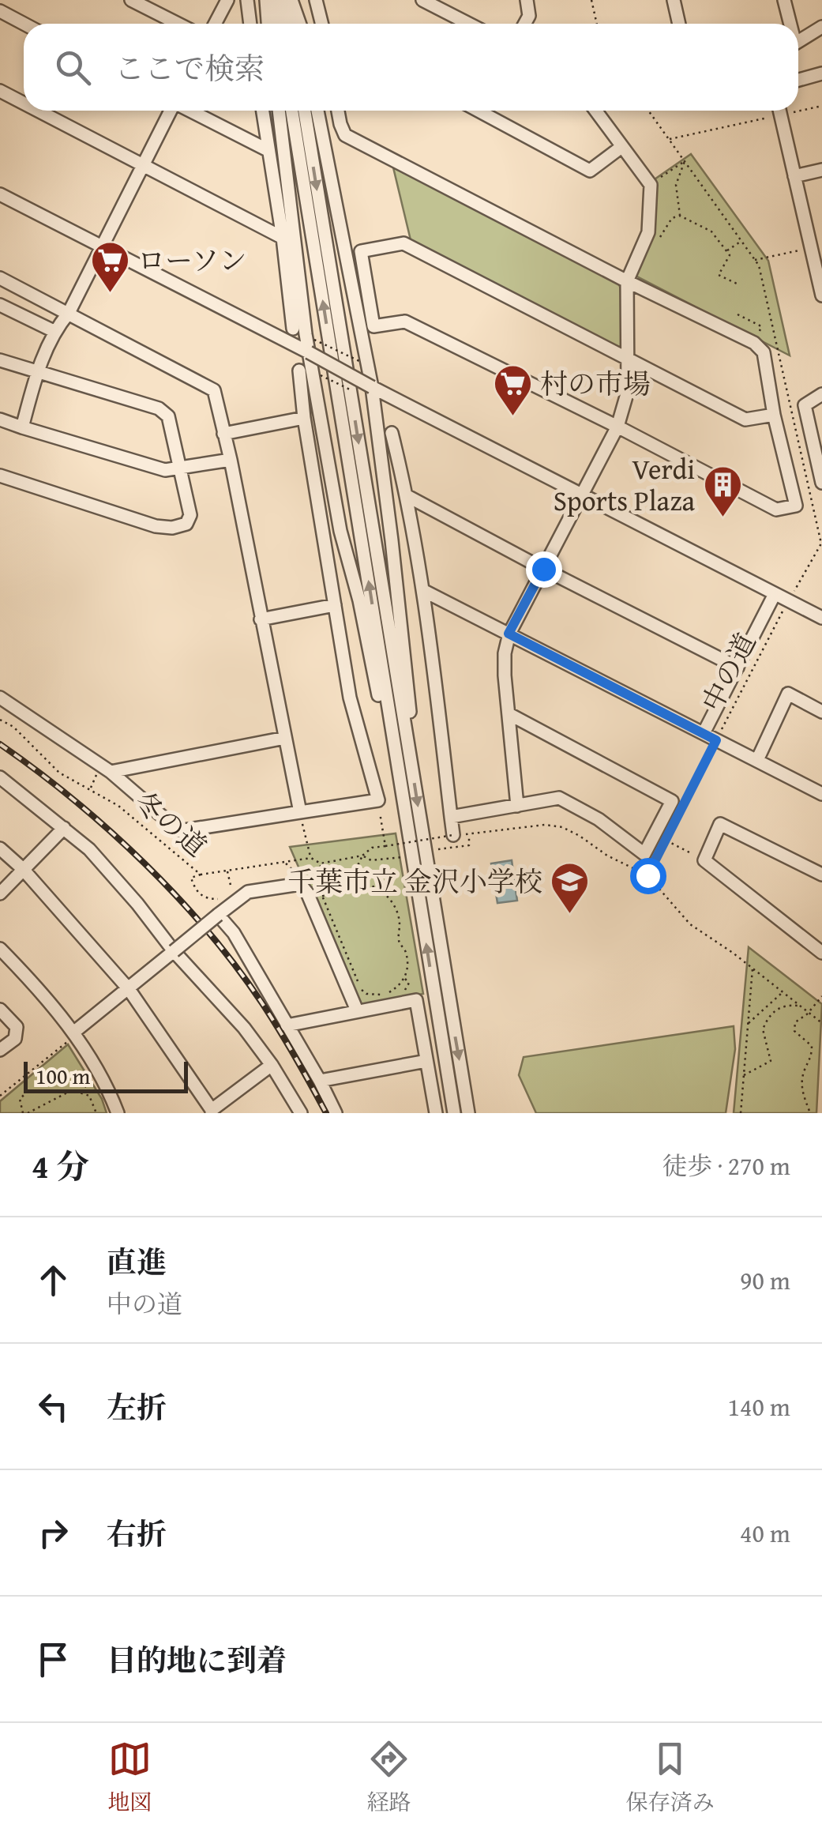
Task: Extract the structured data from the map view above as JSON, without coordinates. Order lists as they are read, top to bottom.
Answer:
{
  "streets": {
    "path": ["中の道", "冬の道"]
  },
  "places": {
    "supermarket": ["ローソン", "村の市場"],
    "building": ["Verdi Sports Plaza"],
    "school or university": ["千葉市立 金沢小学校"]
  },
  "scale_bar": "100 m",
  "page": {
    "search": "ここで検索",
    "scale": "100 m",
    "heading": ["4 分", "徒歩 · 270 m"],
    "list": [
      ["直進", "中の道", "90 m"],
      ["左折", "140 m"],
      ["右折", "40 m"],
      "目的地に到着"
    ],
    "nav": ["地図", "経路", "保存済み"]
  }
}
